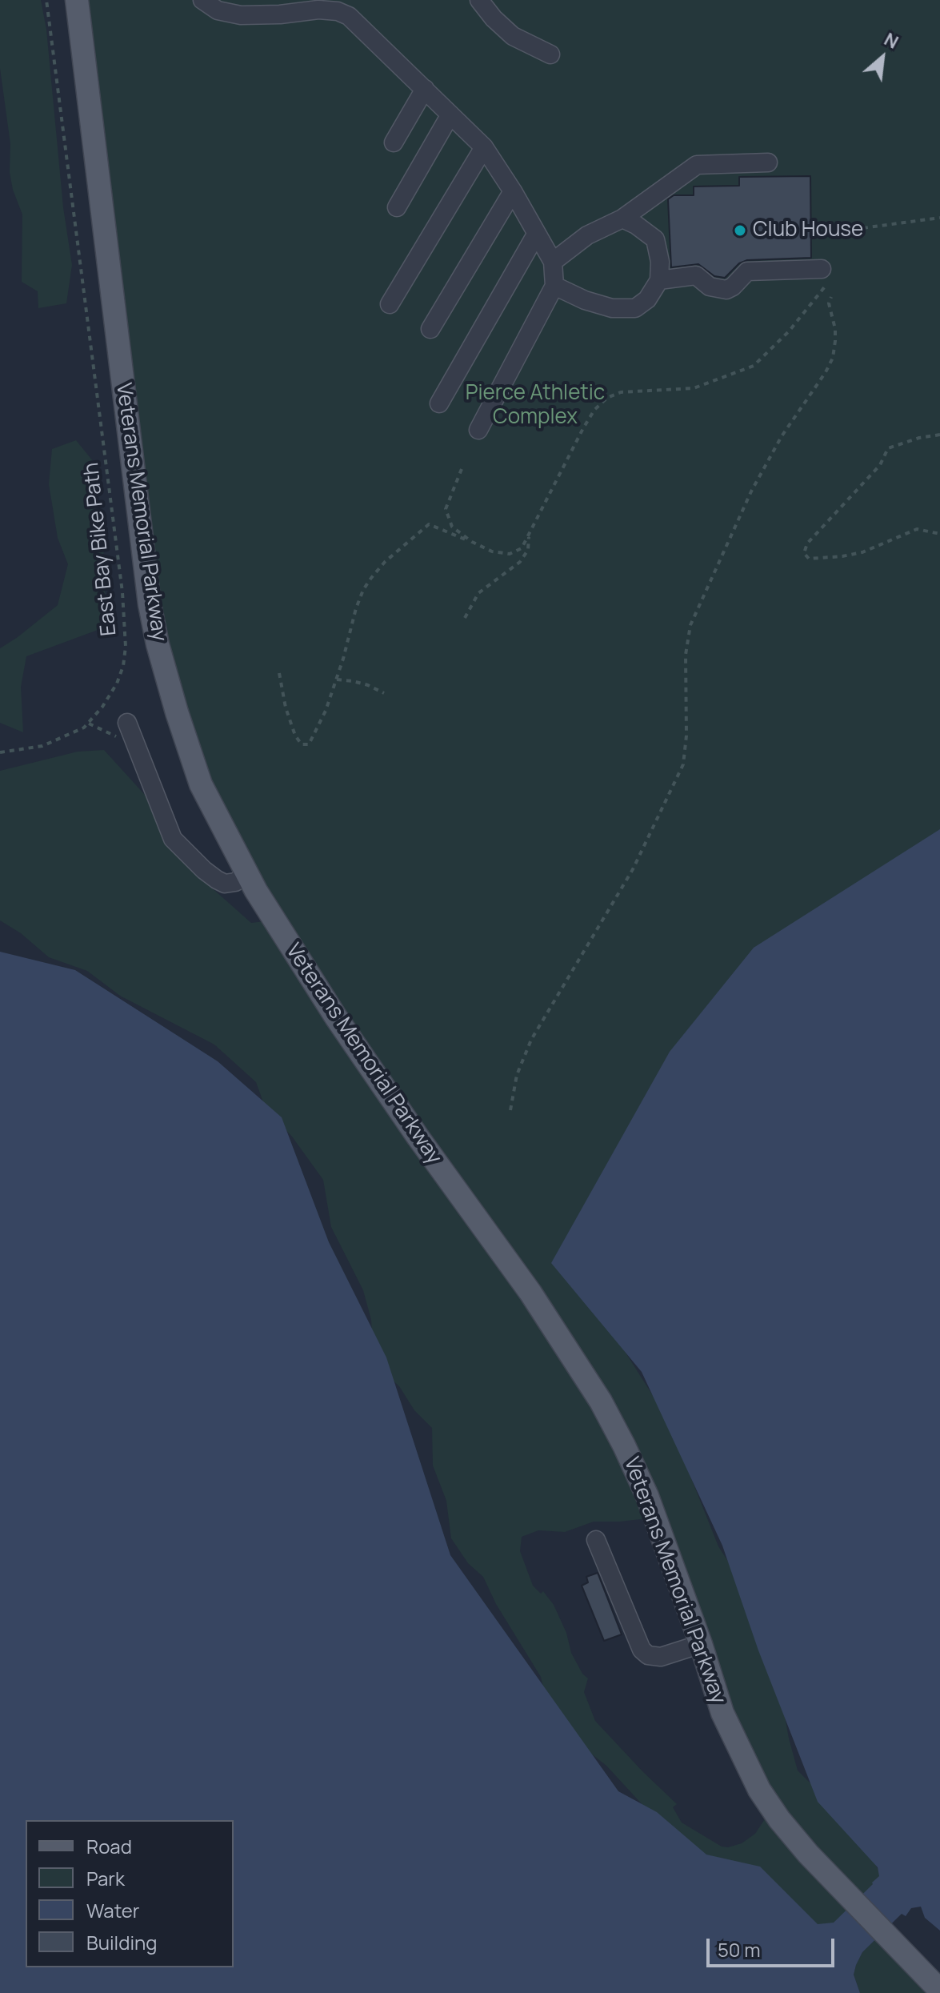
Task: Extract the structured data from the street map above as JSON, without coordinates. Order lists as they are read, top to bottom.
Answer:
{
  "streets": {
    "main road": ["Veterans Memorial Parkway"],
    "path": ["East Bay Bike Path"]
  },
  "parks": ["Pierce Athletic Complex"],
  "places": ["Club House"],
  "legend": [
    "Road",
    "Park",
    "Water",
    "Building"
  ],
  "scale_bar": "50 m",
  "north": "top right"
}
